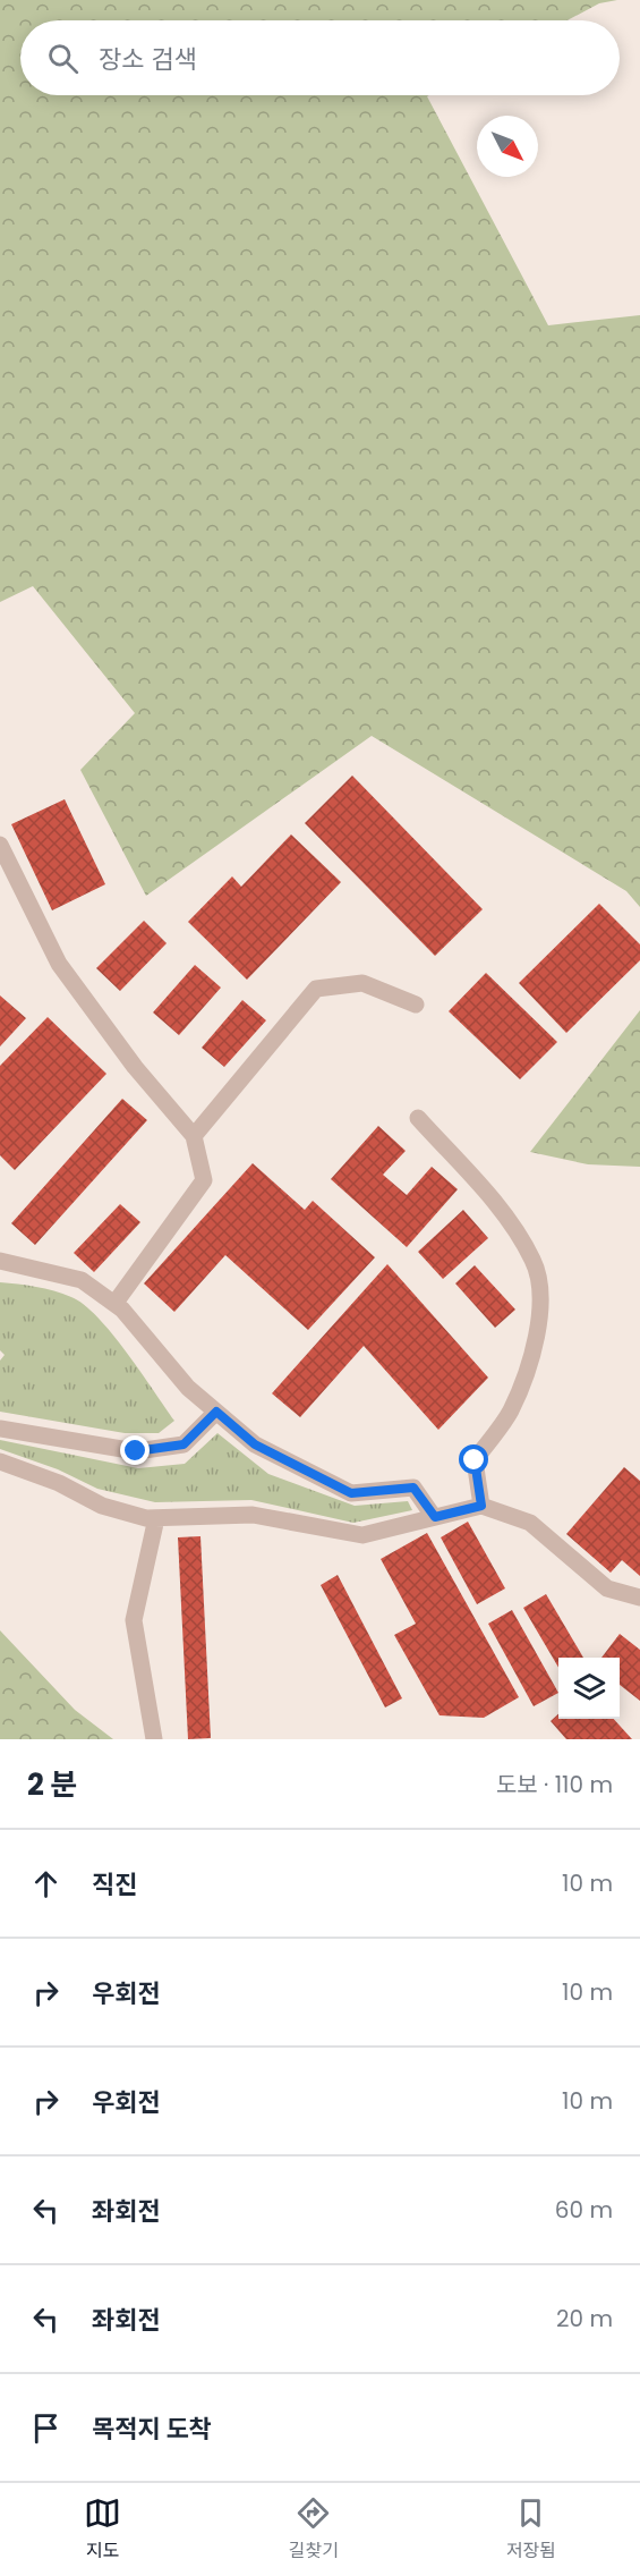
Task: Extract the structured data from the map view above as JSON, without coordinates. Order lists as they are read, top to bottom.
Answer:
{
  "north": "bottom right",
  "page": {
    "search": "장소 검색",
    "heading": ["2 분", "도보 · 110 m"],
    "list": [
      ["직진", "10 m"],
      ["우회전", "10 m"],
      ["우회전", "10 m"],
      ["좌회전", "60 m"],
      ["좌회전", "20 m"],
      "목적지 도착"
    ],
    "nav": ["지도", "길찾기", "저장됨"]
  }
}
